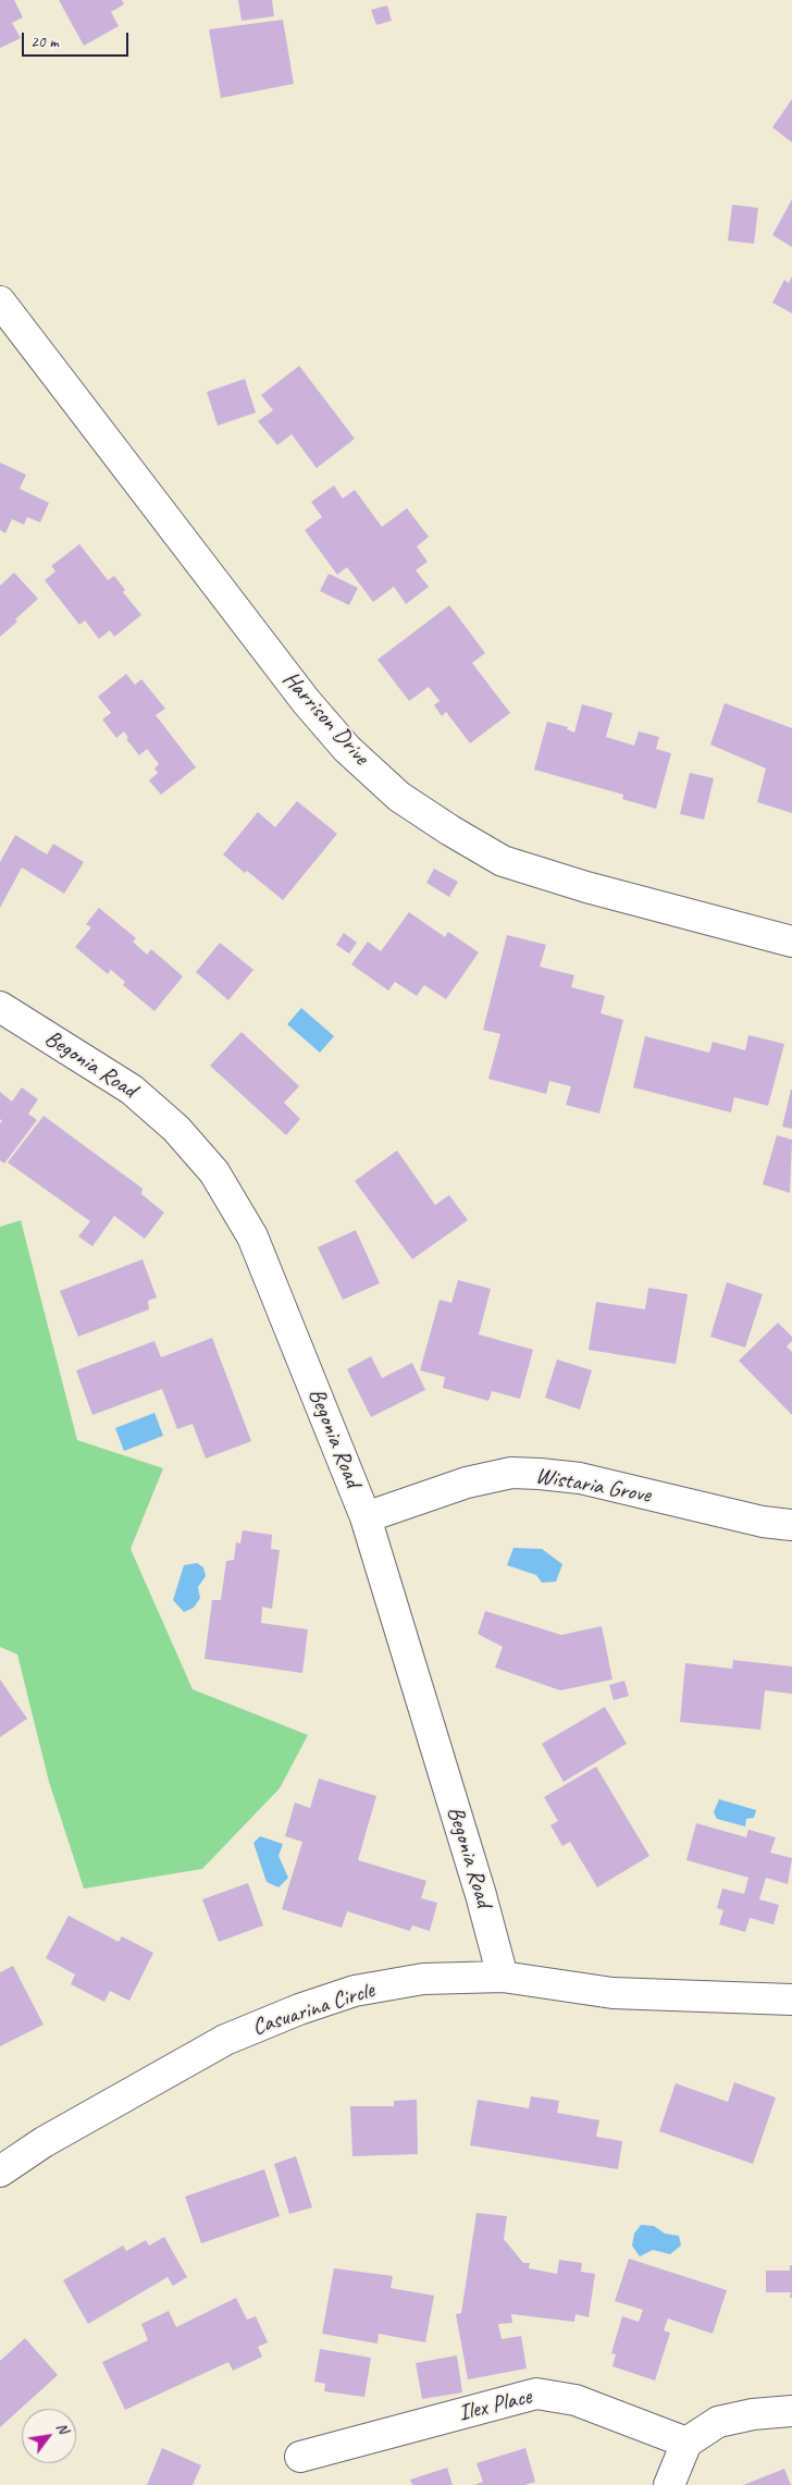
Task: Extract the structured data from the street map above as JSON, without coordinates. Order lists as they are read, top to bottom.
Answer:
{
  "streets": {
    "street": [
      "Harrison Drive",
      "Begonia Road",
      "Wistaria Grove",
      "Casuarina Circle",
      "Ilex Place"
    ]
  },
  "crossings": [
    ["Begonia Road", "Wistaria Grove"],
    ["Begonia Road", "Casuarina Circle"]
  ],
  "scale_bar": "20 m",
  "north": "top right"
}
